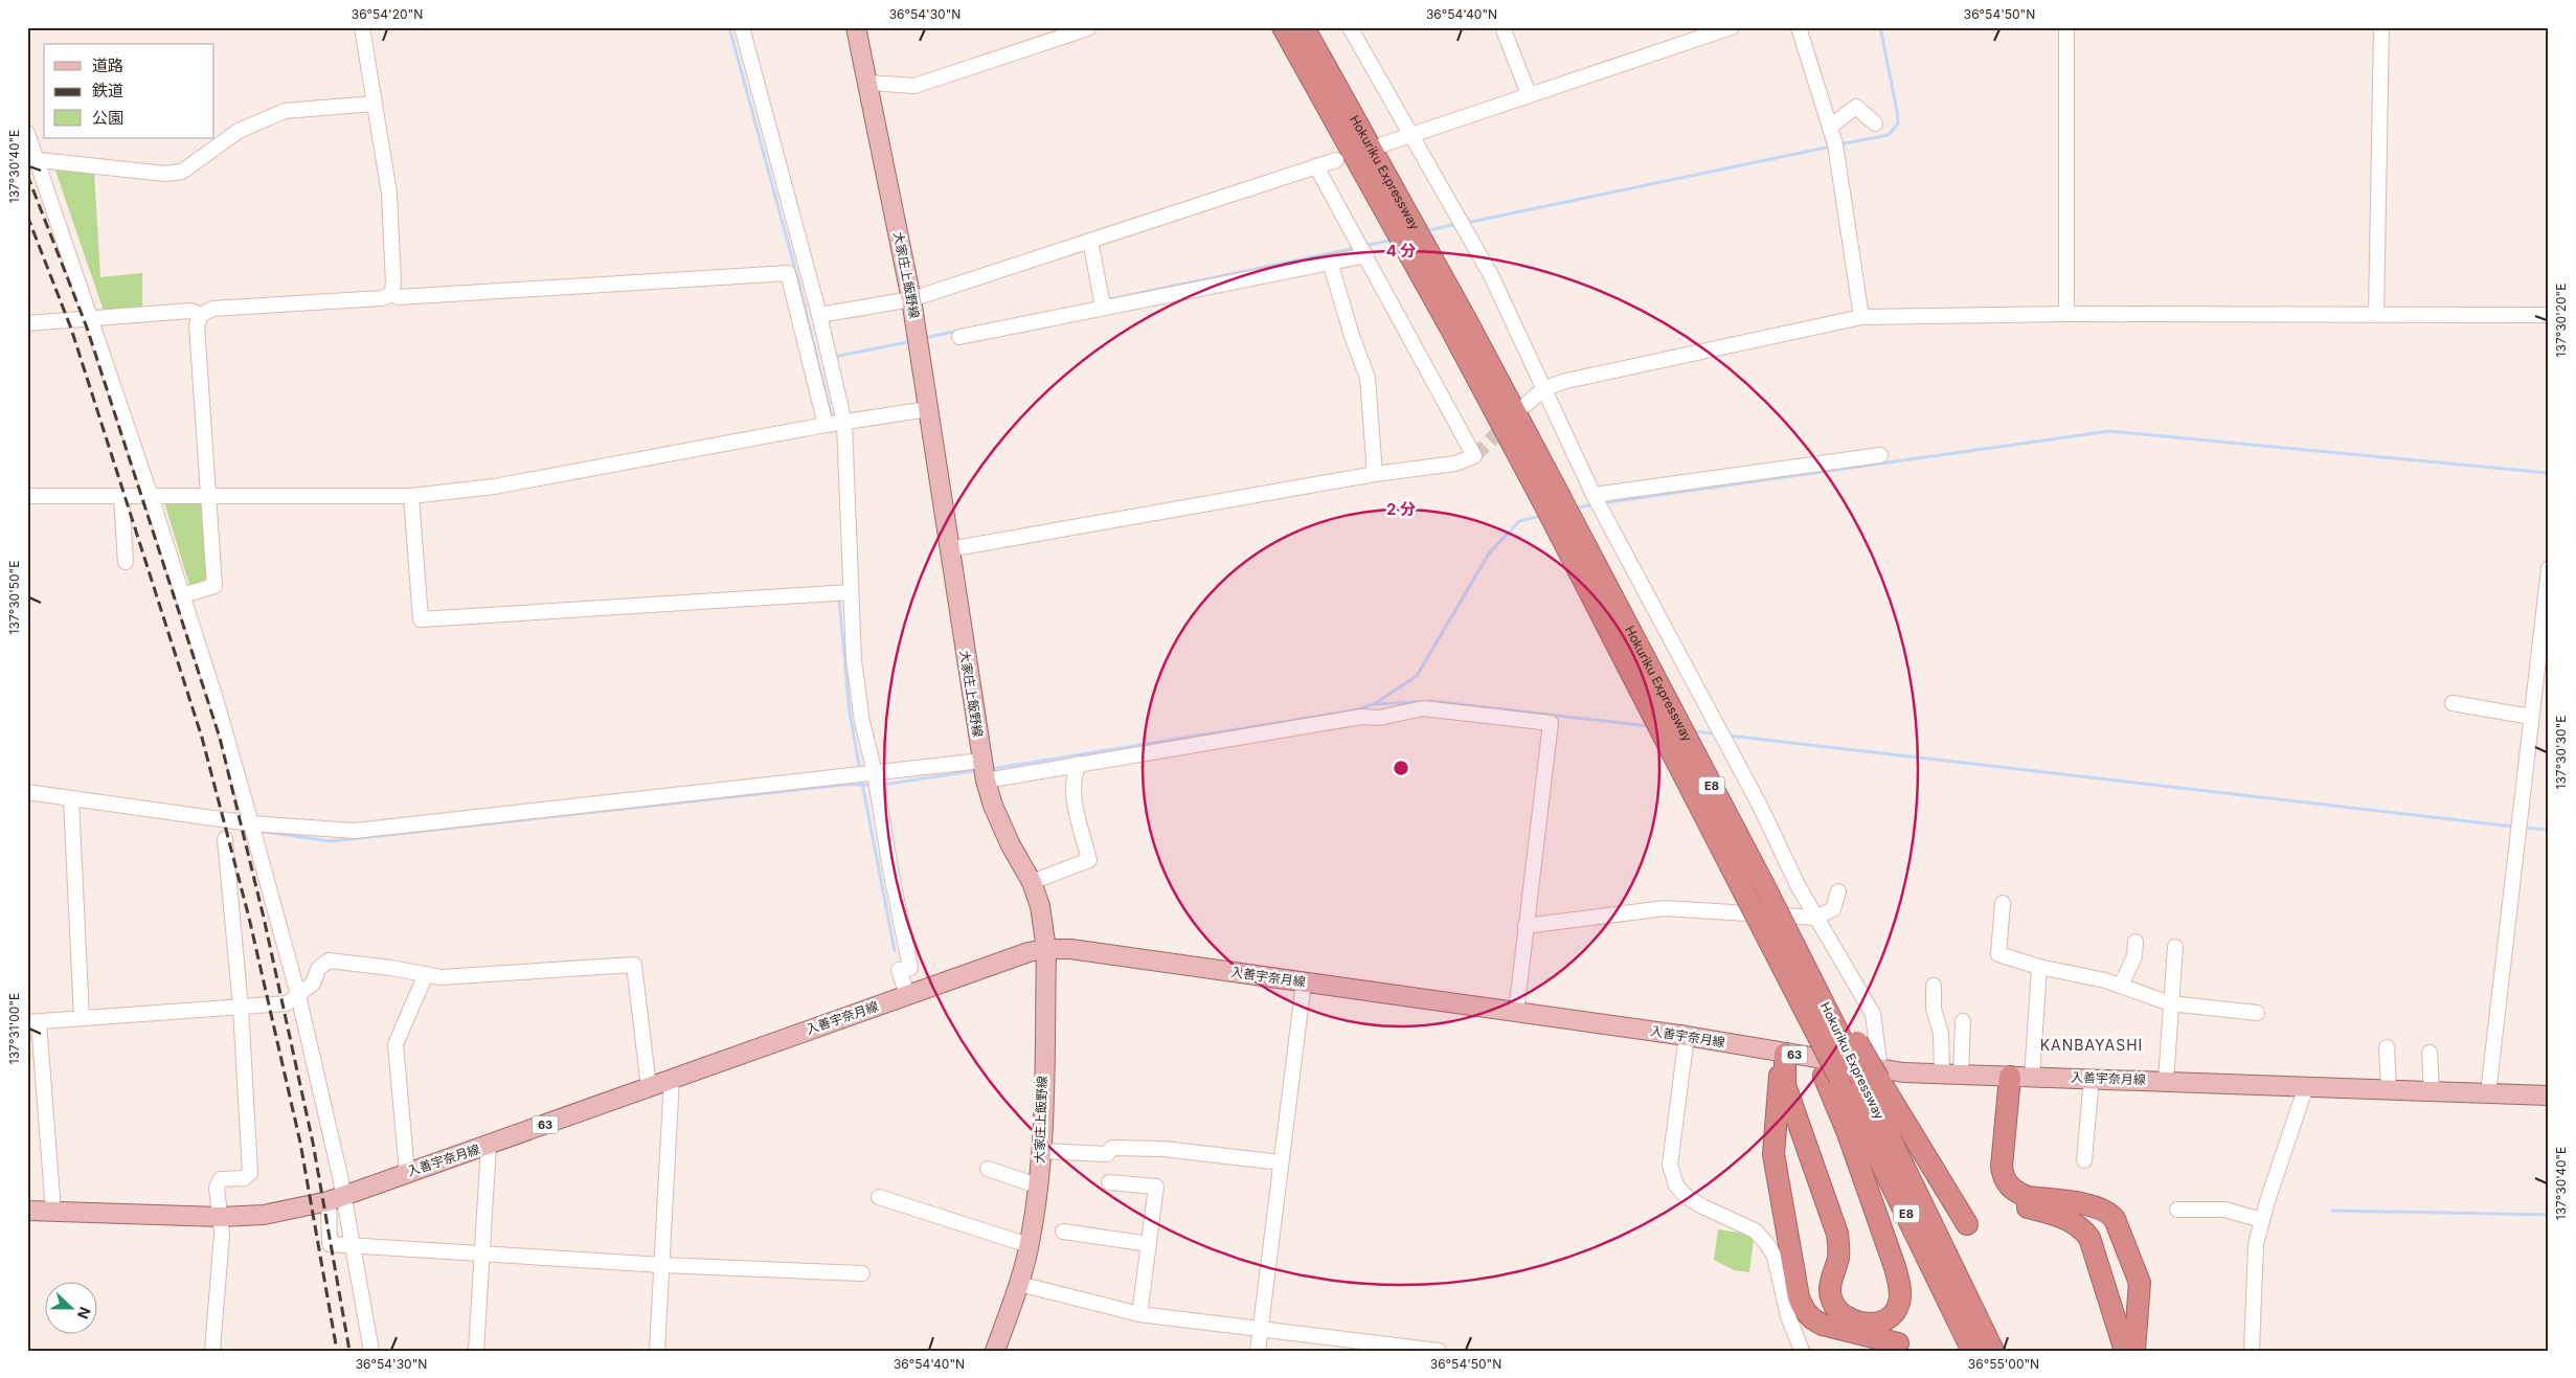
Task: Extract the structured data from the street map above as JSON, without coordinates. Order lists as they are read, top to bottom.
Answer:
{
  "streets": {
    "highway": ["Hokuriku Expressway", "E8"],
    "main road": ["大家庄上飯野線", "入善宇奈月線", "63"]
  },
  "crossings": [
    ["Hokuriku Expressway", "入善宇奈月線"],
    ["大家庄上飯野線", "入善宇奈月線"]
  ],
  "districts": ["KANBAYASHI"],
  "legend": ["道路", "鉄道", "公園"],
  "north": "right",
  "coordinates": [
    "36°54'20\"N",
    "36°54'30\"N",
    "36°54'40\"N",
    "36°54'50\"N",
    "137°30'40\"E",
    "137°30'20\"E",
    "137°30'50\"E",
    "137°30'30\"E",
    "137°31'00\"E",
    "36°55'00\"N"
  ],
  "rings": ["4 分", "2 分"]
}
